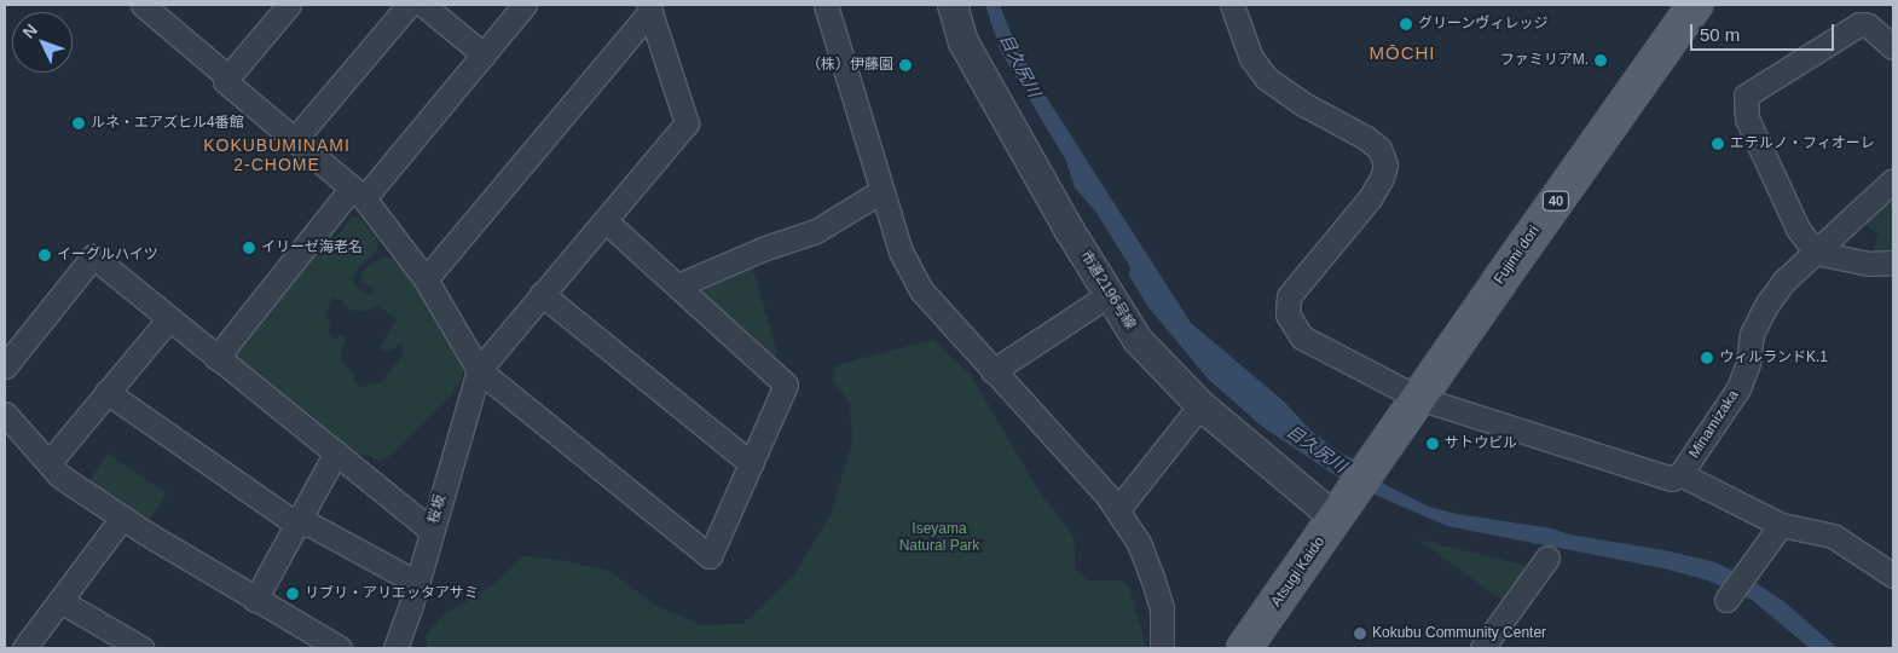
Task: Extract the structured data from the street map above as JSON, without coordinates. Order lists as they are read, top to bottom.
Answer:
{
  "streets": {
    "main road": ["40", "Fujimi dori", "Atsugi Kaido"],
    "street": ["市道2196号線", "Minamizaka", "桜坂"]
  },
  "crossings": [
    ["Fujimi dori", "市道2196号線"],
    ["Fujimi dori", "Atsugi Kaido"],
    ["市道2196号線", "Atsugi Kaido"]
  ],
  "districts": ["MŌCHI", "KOKUBUMINAMI 2-CHOME"],
  "water": ["目久尻川"],
  "parks": ["Iseyama Natural Park"],
  "places": [
    "グリーンヴィレッジ",
    "ファミリアM.",
    "（株）伊藤園",
    "ルネ・エアズヒル4番館",
    "エテルノ・フィオーレ",
    "イリーゼ海老名",
    "イーグルハイツ",
    "ウィルランドK.1",
    "サトウビル",
    "リブリ・アリエッタアサミ",
    "Kokubu Community Center"
  ],
  "scale_bar": "50 m",
  "north": "top left"
}
